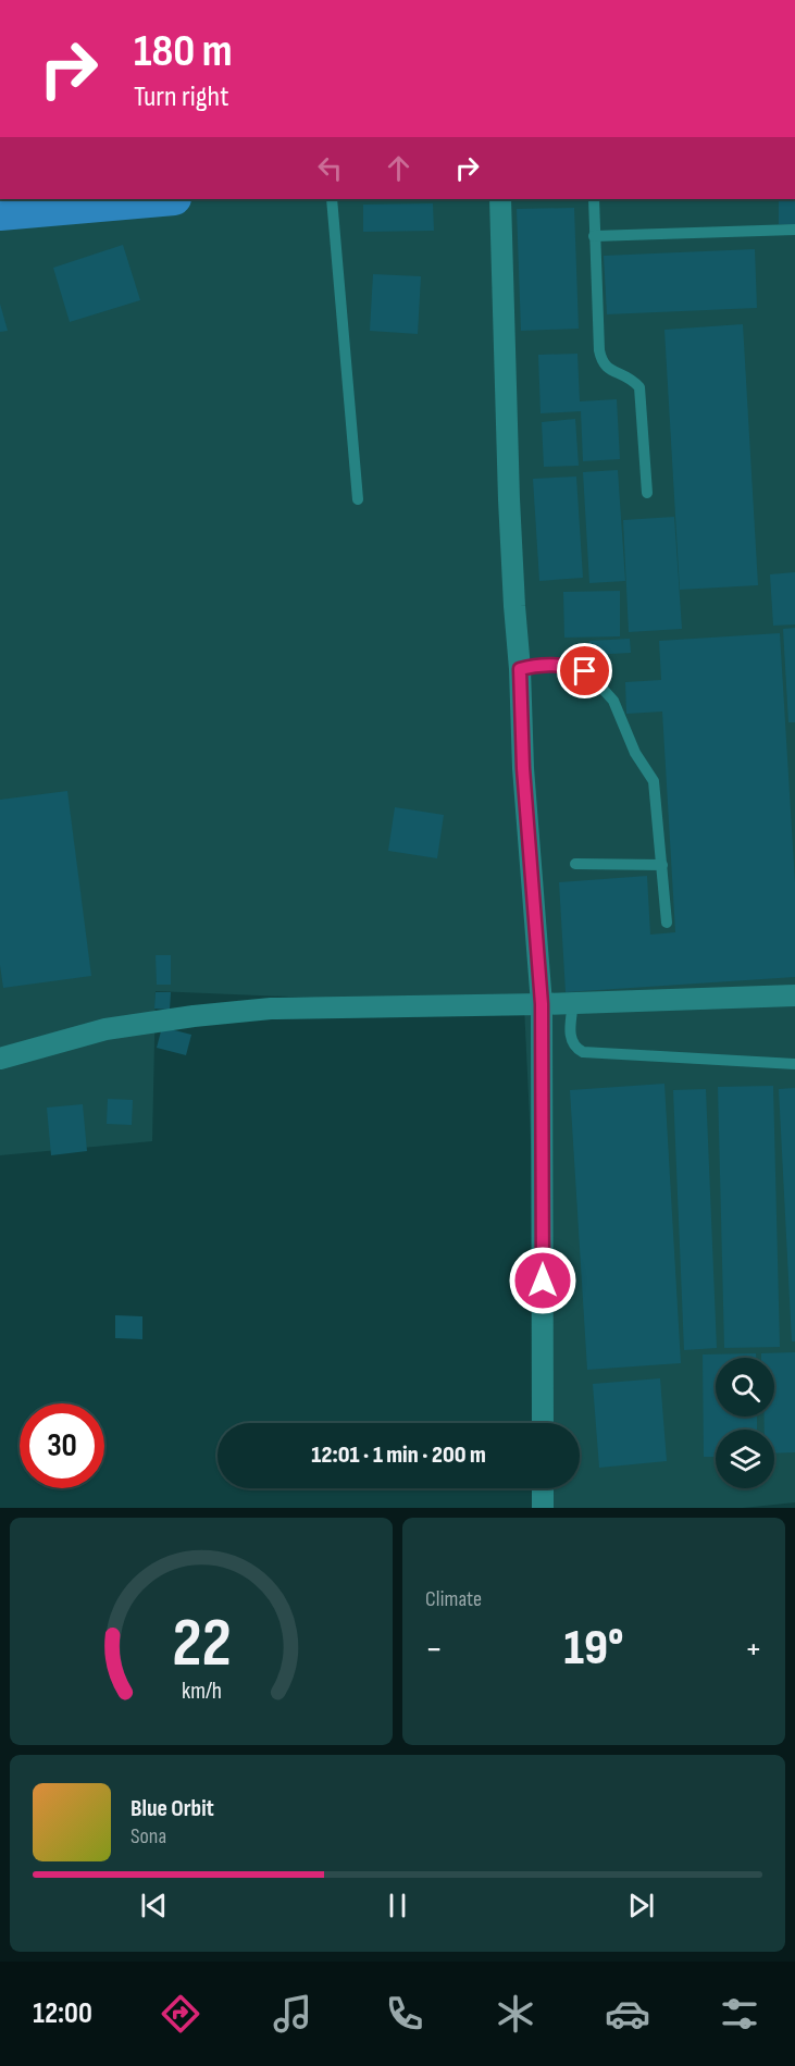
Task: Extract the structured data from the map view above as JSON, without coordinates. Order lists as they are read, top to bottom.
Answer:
{
  "page": {
    "turn": ["180 m", "Turn right"],
    "limit": "30",
    "trip": "12:01 · 1 min · 200 m",
    "tile": "Climate",
    "heat": ["−", "19°", "+"],
    "song": ["Blue Orbit", "Sona"],
    "tabs": "12:00",
    "gauge": ["22", "km/h"]
  }
}
